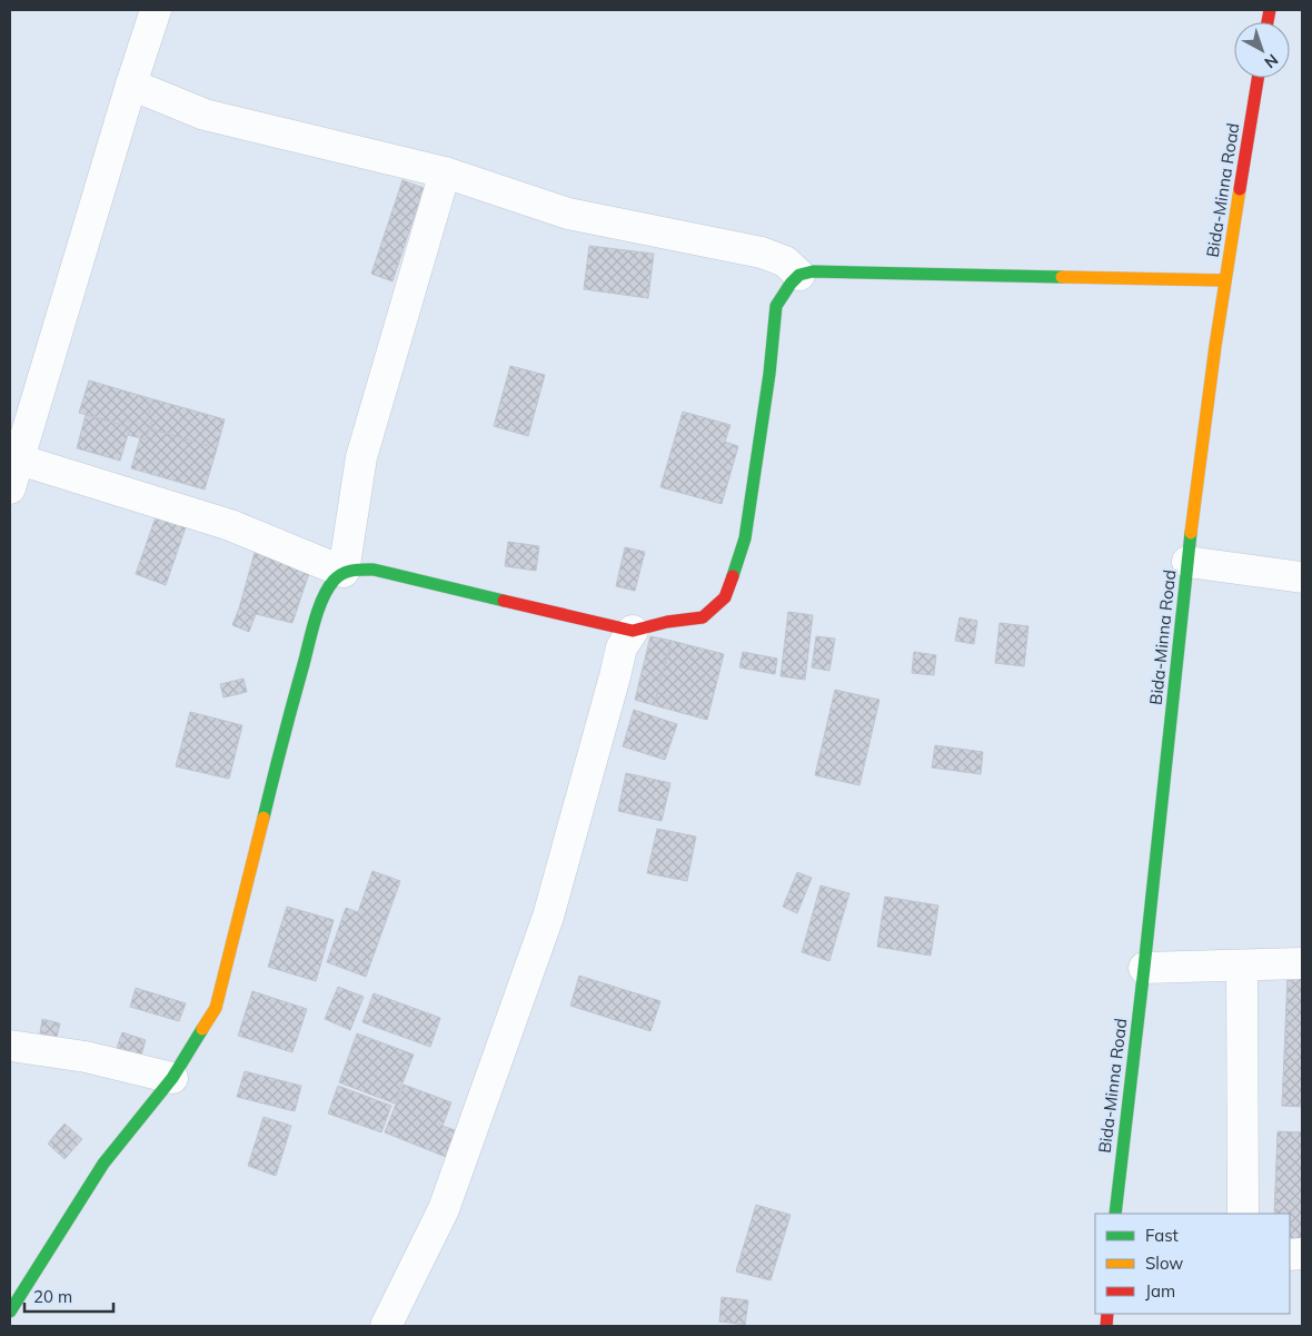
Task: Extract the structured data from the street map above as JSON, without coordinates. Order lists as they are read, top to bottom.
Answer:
{
  "streets": {
    "street": ["Bida-Minna Road"]
  },
  "legend": ["Fast", "Slow", "Jam"],
  "scale_bar": "20 m",
  "north": "bottom right"
}
